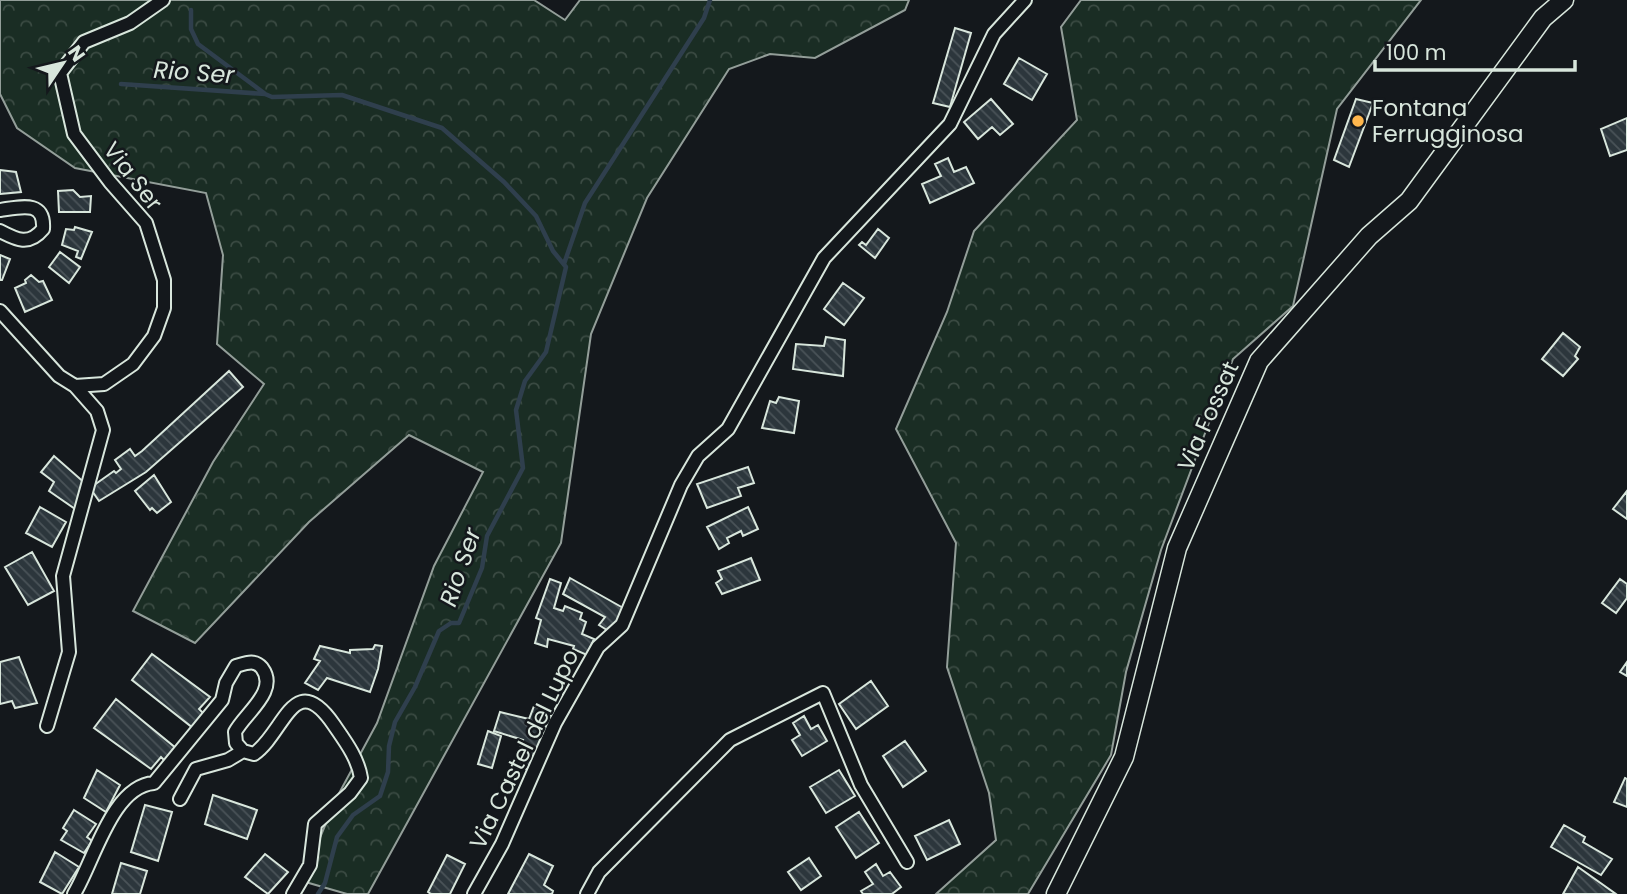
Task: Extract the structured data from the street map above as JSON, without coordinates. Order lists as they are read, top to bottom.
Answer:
{
  "streets": {
    "street": ["Via Ser", "Via Fossat", "Via Castel del Lupo"]
  },
  "water": ["Rio Ser"],
  "places": ["Fontana Ferrugginosa"],
  "scale_bar": "100 m",
  "north": "top right"
}
